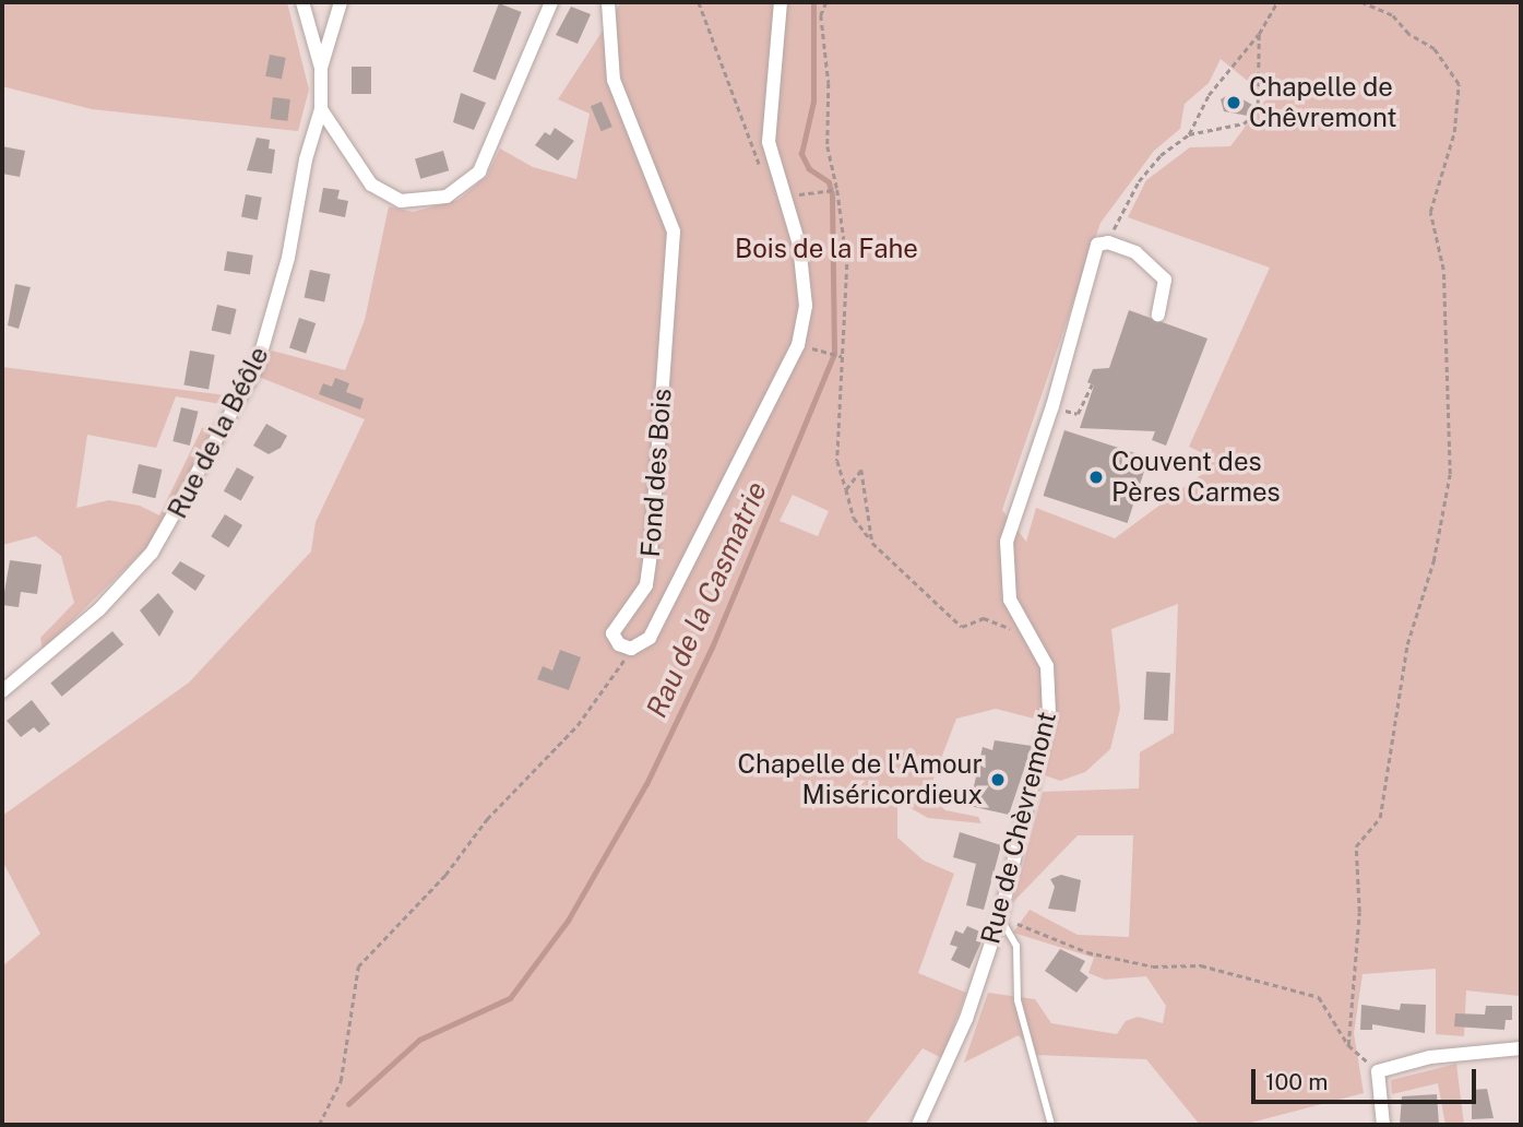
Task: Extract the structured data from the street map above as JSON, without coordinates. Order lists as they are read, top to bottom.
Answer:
{
  "streets": {
    "street": ["Rue de la Béôle", "Fond des Bois", "Rue de Chèvremont"]
  },
  "water": ["Rau de la Casmatrie"],
  "parks": ["Bois de la Fahe"],
  "places": ["Chapelle de Chêvremont", "Couvent des Pères Carmes", "Chapelle de l'Amour Miséricordieux"],
  "scale_bar": "100 m"
}
